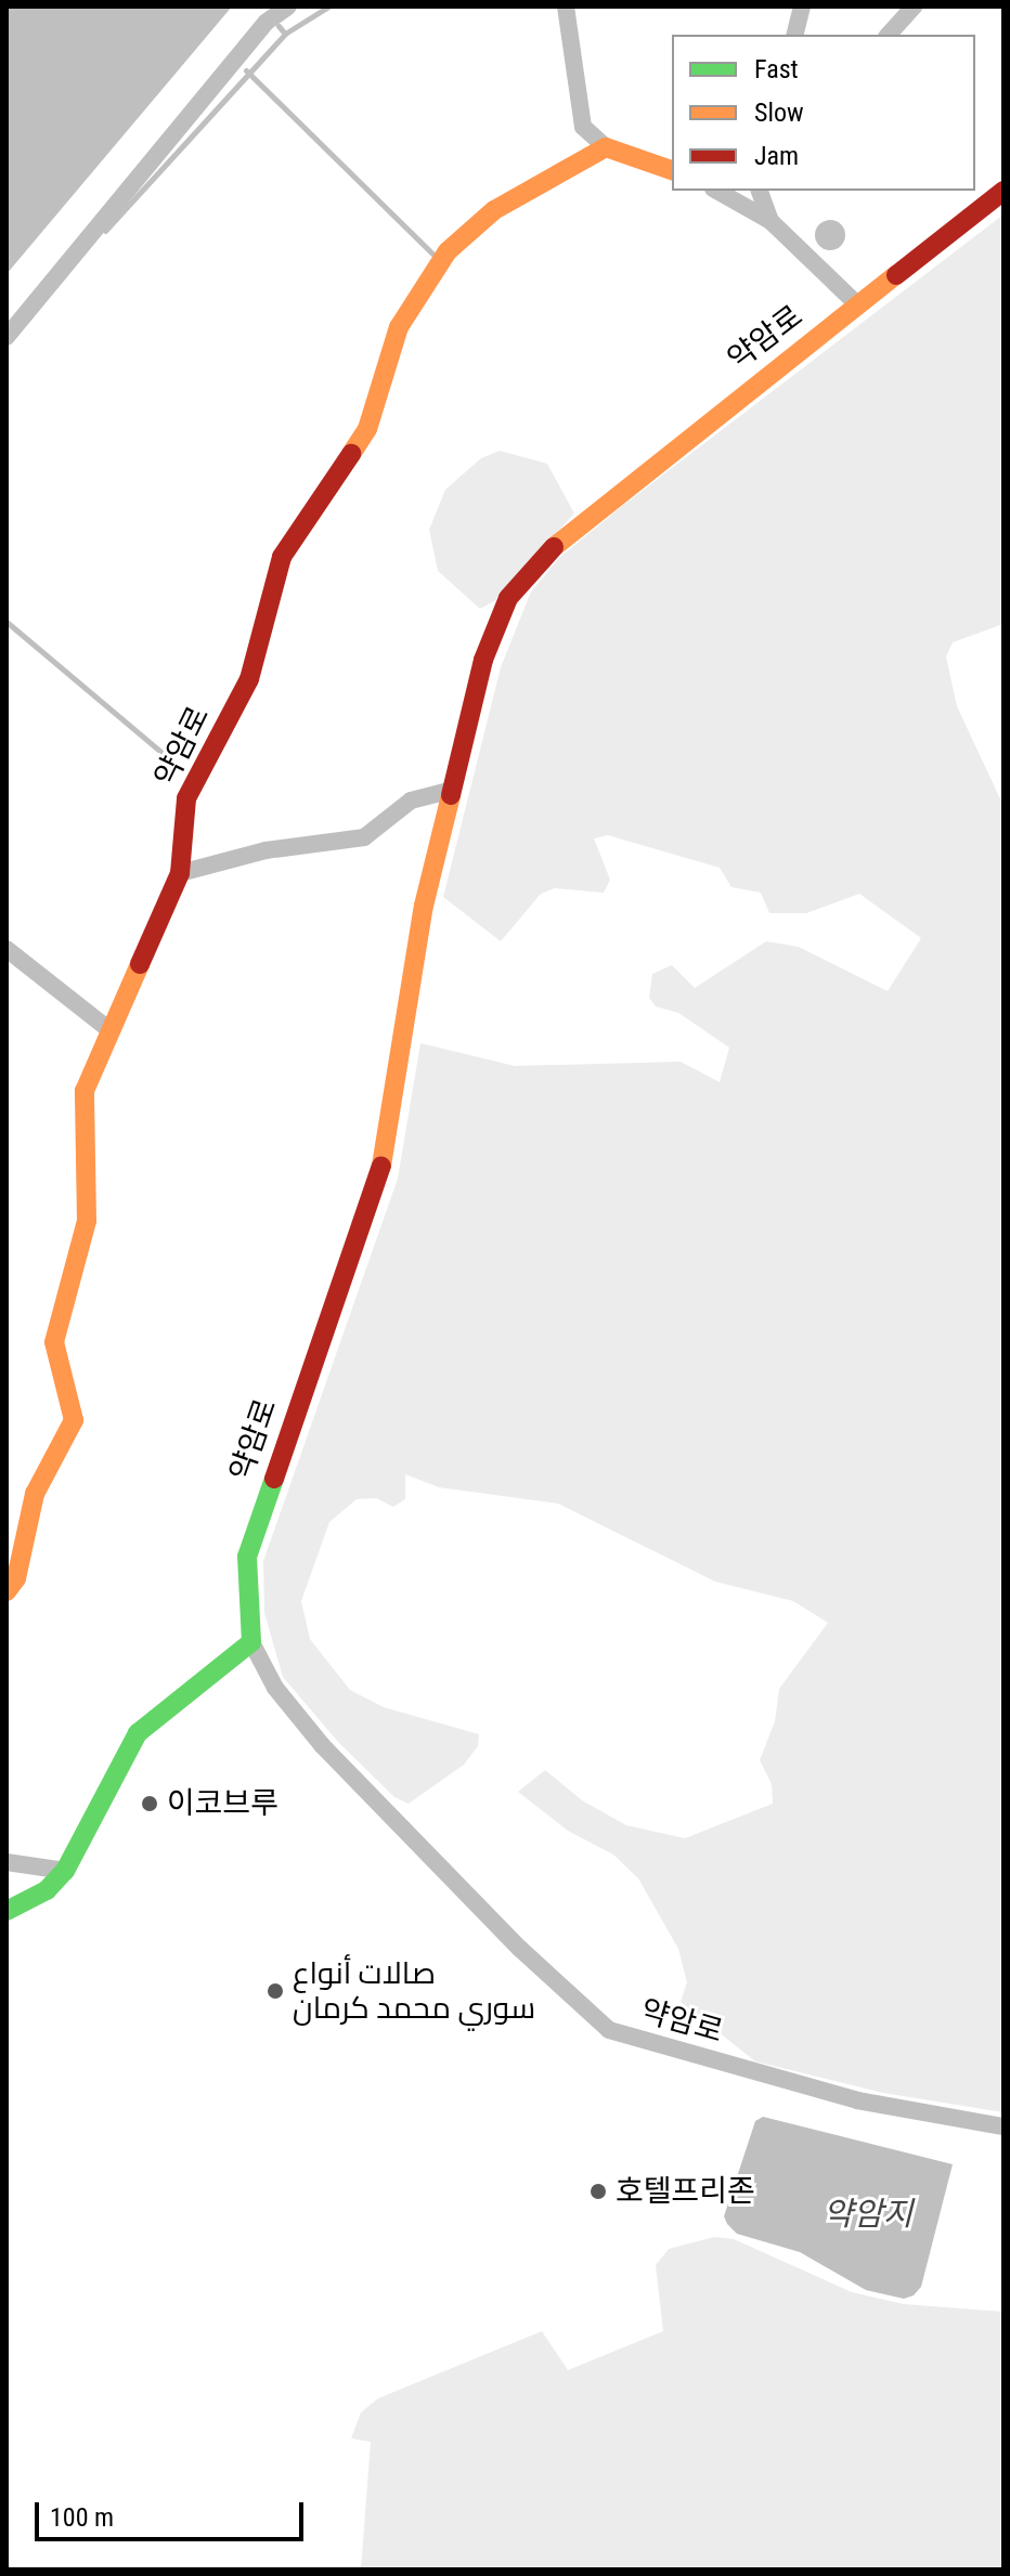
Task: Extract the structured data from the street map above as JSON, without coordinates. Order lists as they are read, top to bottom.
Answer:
{
  "streets": {
    "street": ["약암로"]
  },
  "water": ["약암지"],
  "places": ["이코브루", "صالات أنواع سوري محمد كرمان", "호텔프리존"],
  "legend": ["Fast", "Slow", "Jam"],
  "scale_bar": "100 m"
}
